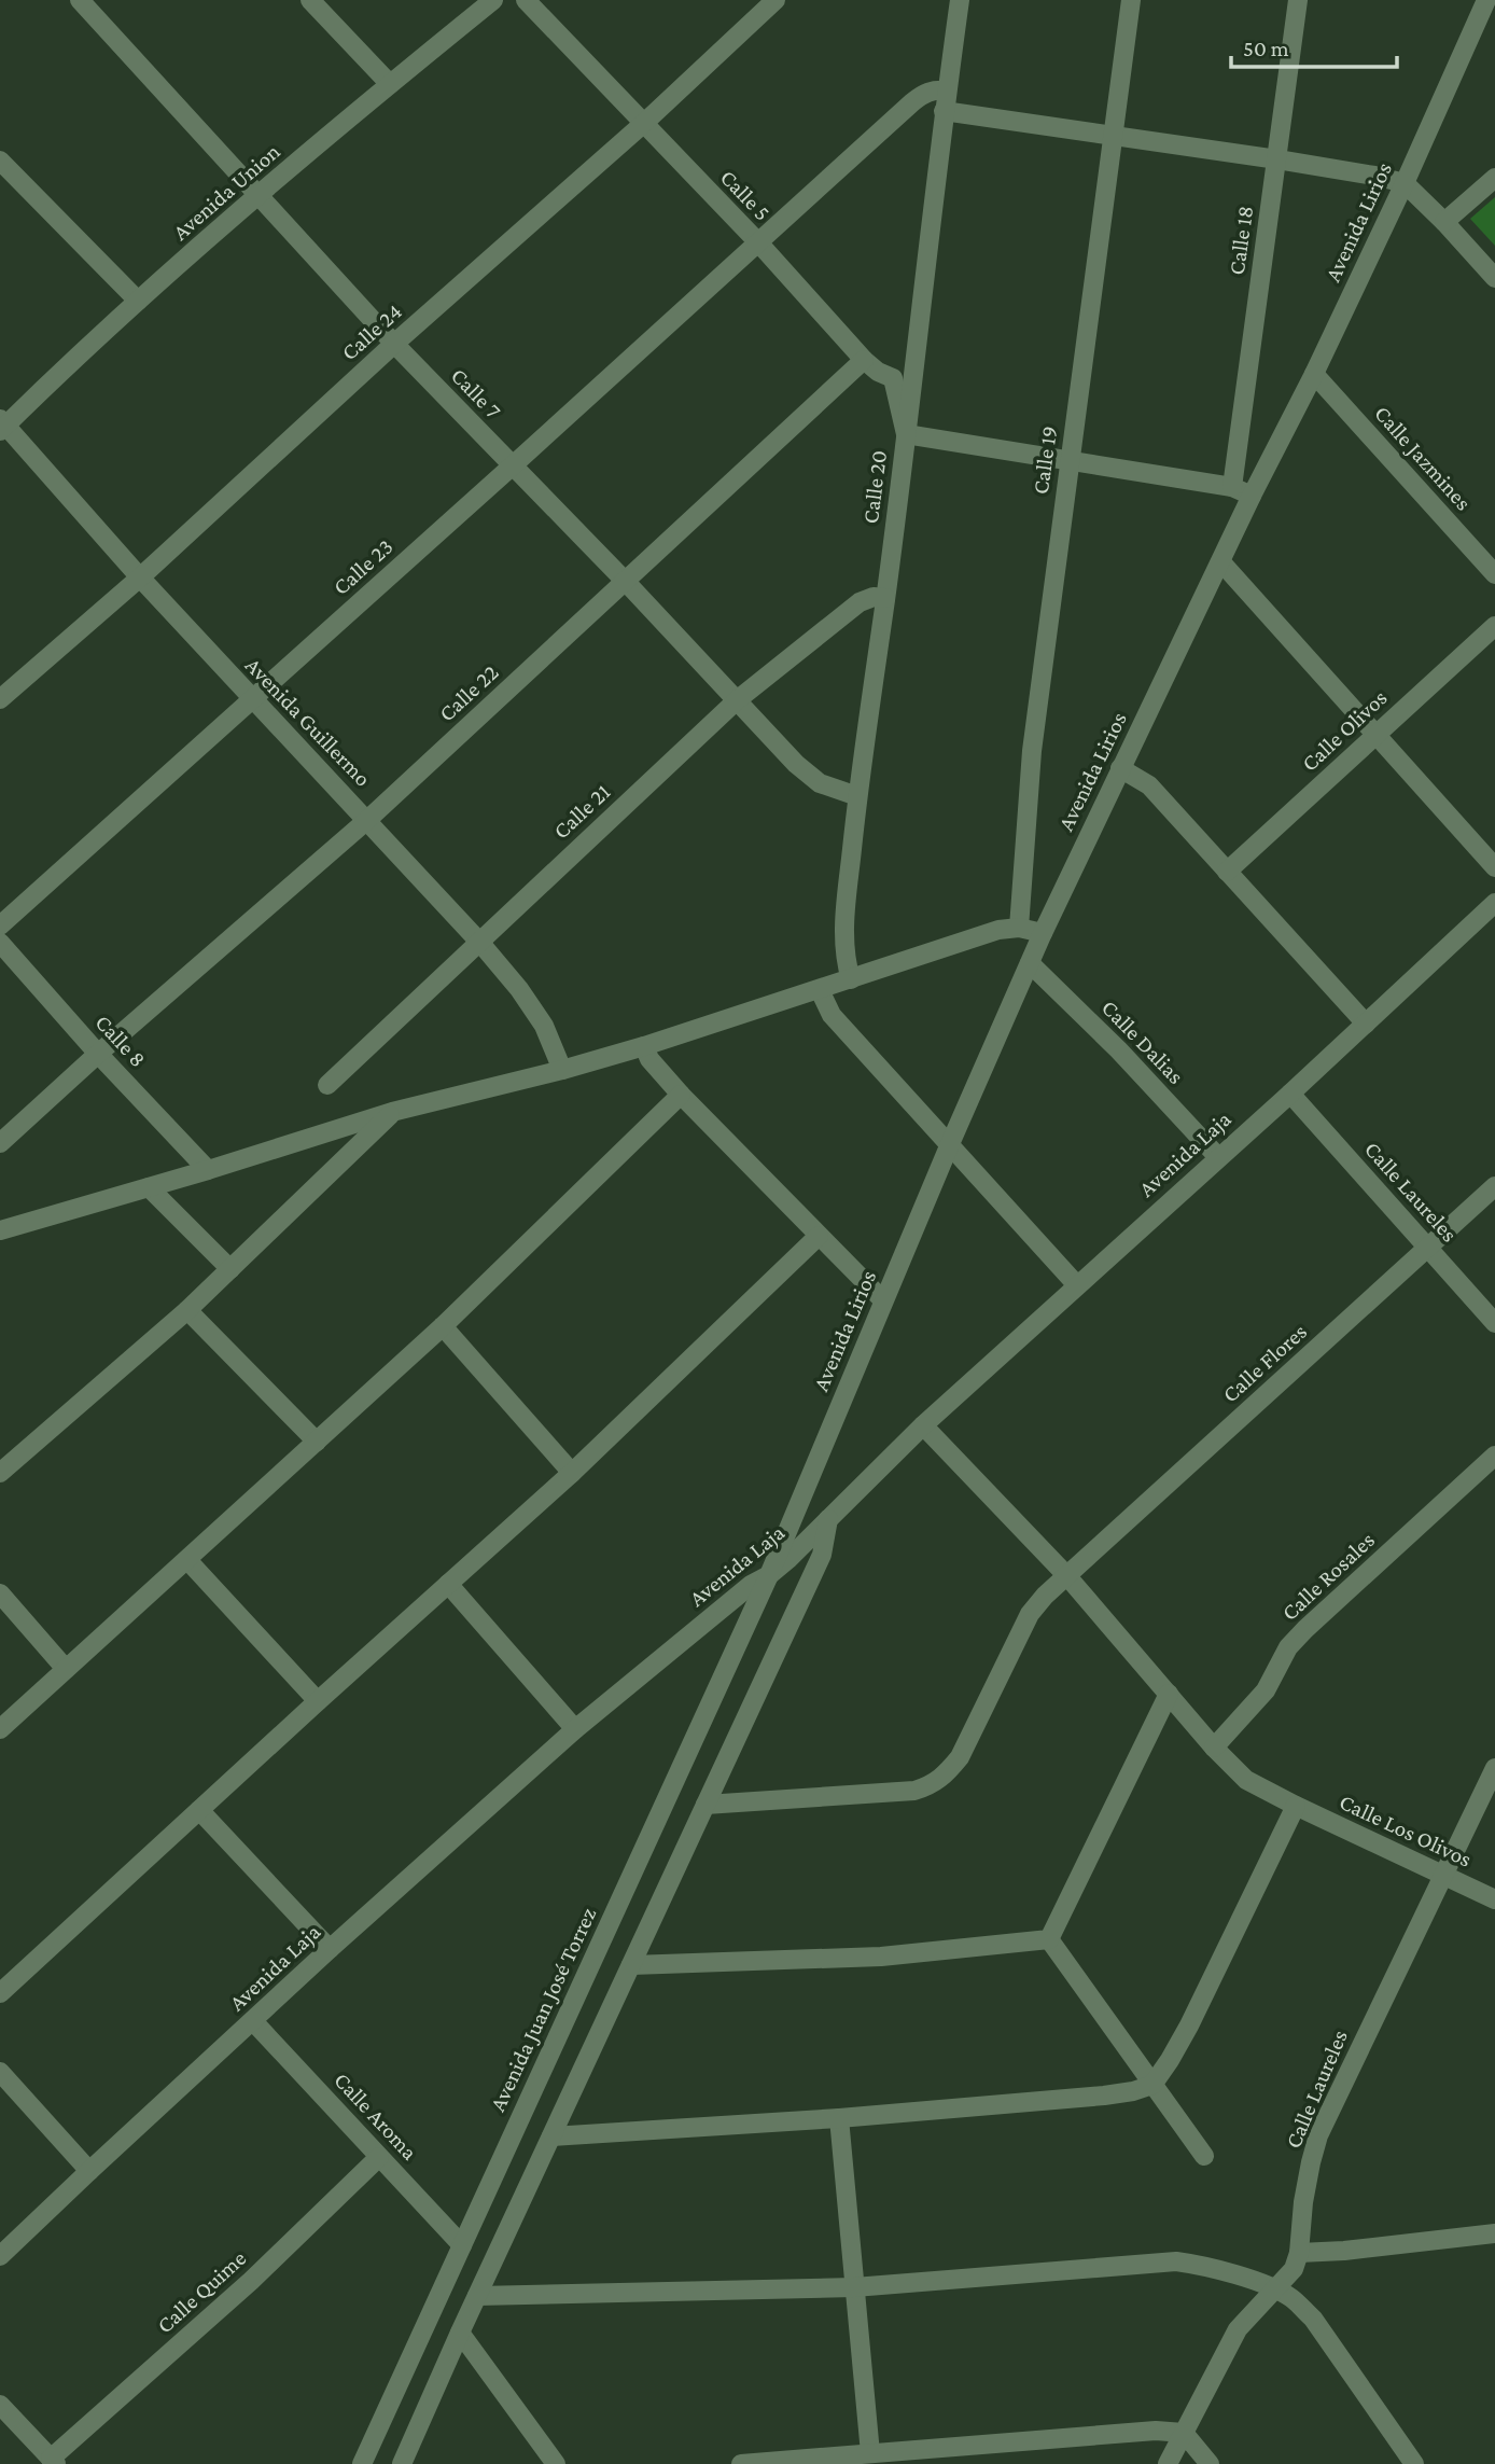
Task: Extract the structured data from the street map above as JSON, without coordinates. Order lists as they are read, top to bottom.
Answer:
{
  "streets": {
    "street": [
      "Avenida Union",
      "Calle 5",
      "Avenida Lirios",
      "Calle 18",
      "Calle 24",
      "Calle 7",
      "Calle Jazmines",
      "Calle 19",
      "Calle 20",
      "Calle 23",
      "Calle 22",
      "Avenida Guillermo",
      "Calle Olivos",
      "Calle 21",
      "Calle 8",
      "Calle Dalias",
      "Avenida Laja",
      "Calle Laureles",
      "Calle Flores",
      "Calle Rosales",
      "Calle Los Olivos",
      "Avenida Juan José Torrez",
      "Calle Aroma",
      "Calle Quime"
    ]
  },
  "crossings": [
    ["Avenida Union", "Calle 7"],
    ["Avenida Union", "Avenida Guillermo"],
    ["Calle 5", "Calle 24"],
    ["Calle 5", "Calle 20"],
    ["Calle 5", "Calle 23"],
    ["Calle 5", "Calle 22"],
    ["Avenida Lirios", "Calle Jazmines"],
    ["Avenida Lirios", "Calle Dalias"],
    ["Avenida Lirios", "Avenida Laja"],
    ["Avenida Lirios", "Avenida Juan José Torrez"],
    ["Calle 24", "Calle 7"],
    ["Calle 24", "Avenida Guillermo"],
    ["Calle 7", "Calle 20"],
    ["Calle 7", "Calle 23"],
    ["Calle 7", "Calle 22"],
    ["Calle 7", "Calle 21"],
    ["Calle 20", "Calle 23"],
    ["Calle 20", "Calle 21"],
    ["Calle 23", "Avenida Guillermo"],
    ["Calle 22", "Avenida Guillermo"],
    ["Calle 22", "Calle 8"],
    ["Avenida Guillermo", "Calle 21"],
    ["Calle Dalias", "Avenida Laja"],
    ["Avenida Laja", "Calle Laureles"],
    ["Avenida Laja", "Calle Los Olivos"],
    ["Avenida Laja", "Avenida Juan José Torrez"],
    ["Avenida Laja", "Calle Aroma"],
    ["Calle Laureles", "Calle Flores"],
    ["Calle Laureles", "Calle Los Olivos"],
    ["Calle Flores", "Calle Los Olivos"],
    ["Calle Rosales", "Calle Los Olivos"],
    ["Avenida Juan José Torrez", "Calle Aroma"],
    ["Calle Aroma", "Calle Quime"]
  ],
  "scale_bar": "50 m"
}
